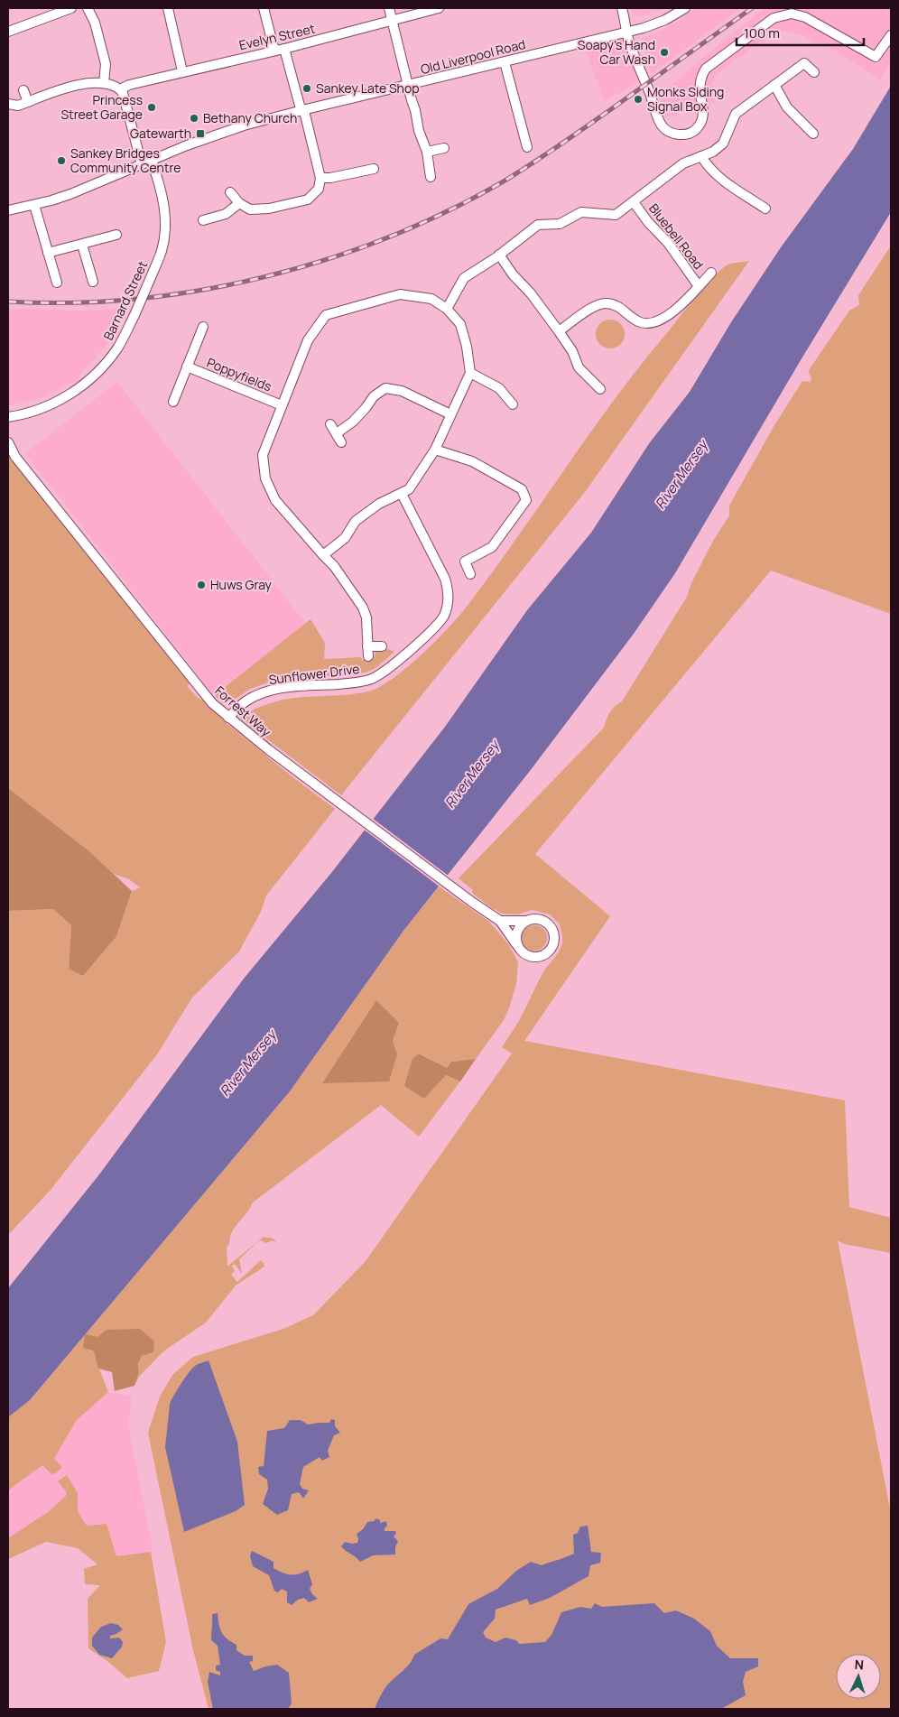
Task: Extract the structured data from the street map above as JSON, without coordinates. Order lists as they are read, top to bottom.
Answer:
{
  "streets": {
    "street": [
      "Evelyn Street",
      "Old Liverpool Road",
      "Bluebell Road",
      "Barnard Street",
      "Poppyfields",
      "Sunflower Drive",
      "Forrest Way"
    ]
  },
  "crossings": [
    ["Old Liverpool Road", "Barnard Street"],
    ["Sunflower Drive", "Forrest Way"]
  ],
  "water": ["River Mersey"],
  "places": {
    "other": [
      "Soapy's Hand Car Wash",
      "Sankey Late Shop",
      "Monks Siding Signal Box",
      "Princess Street Garage",
      "Bethany Church",
      "Sankey Bridges Community Centre",
      "Huws Gray"
    ],
    "transit": ["Gatewarth"]
  },
  "scale_bar": "100 m",
  "north": "top"
}
